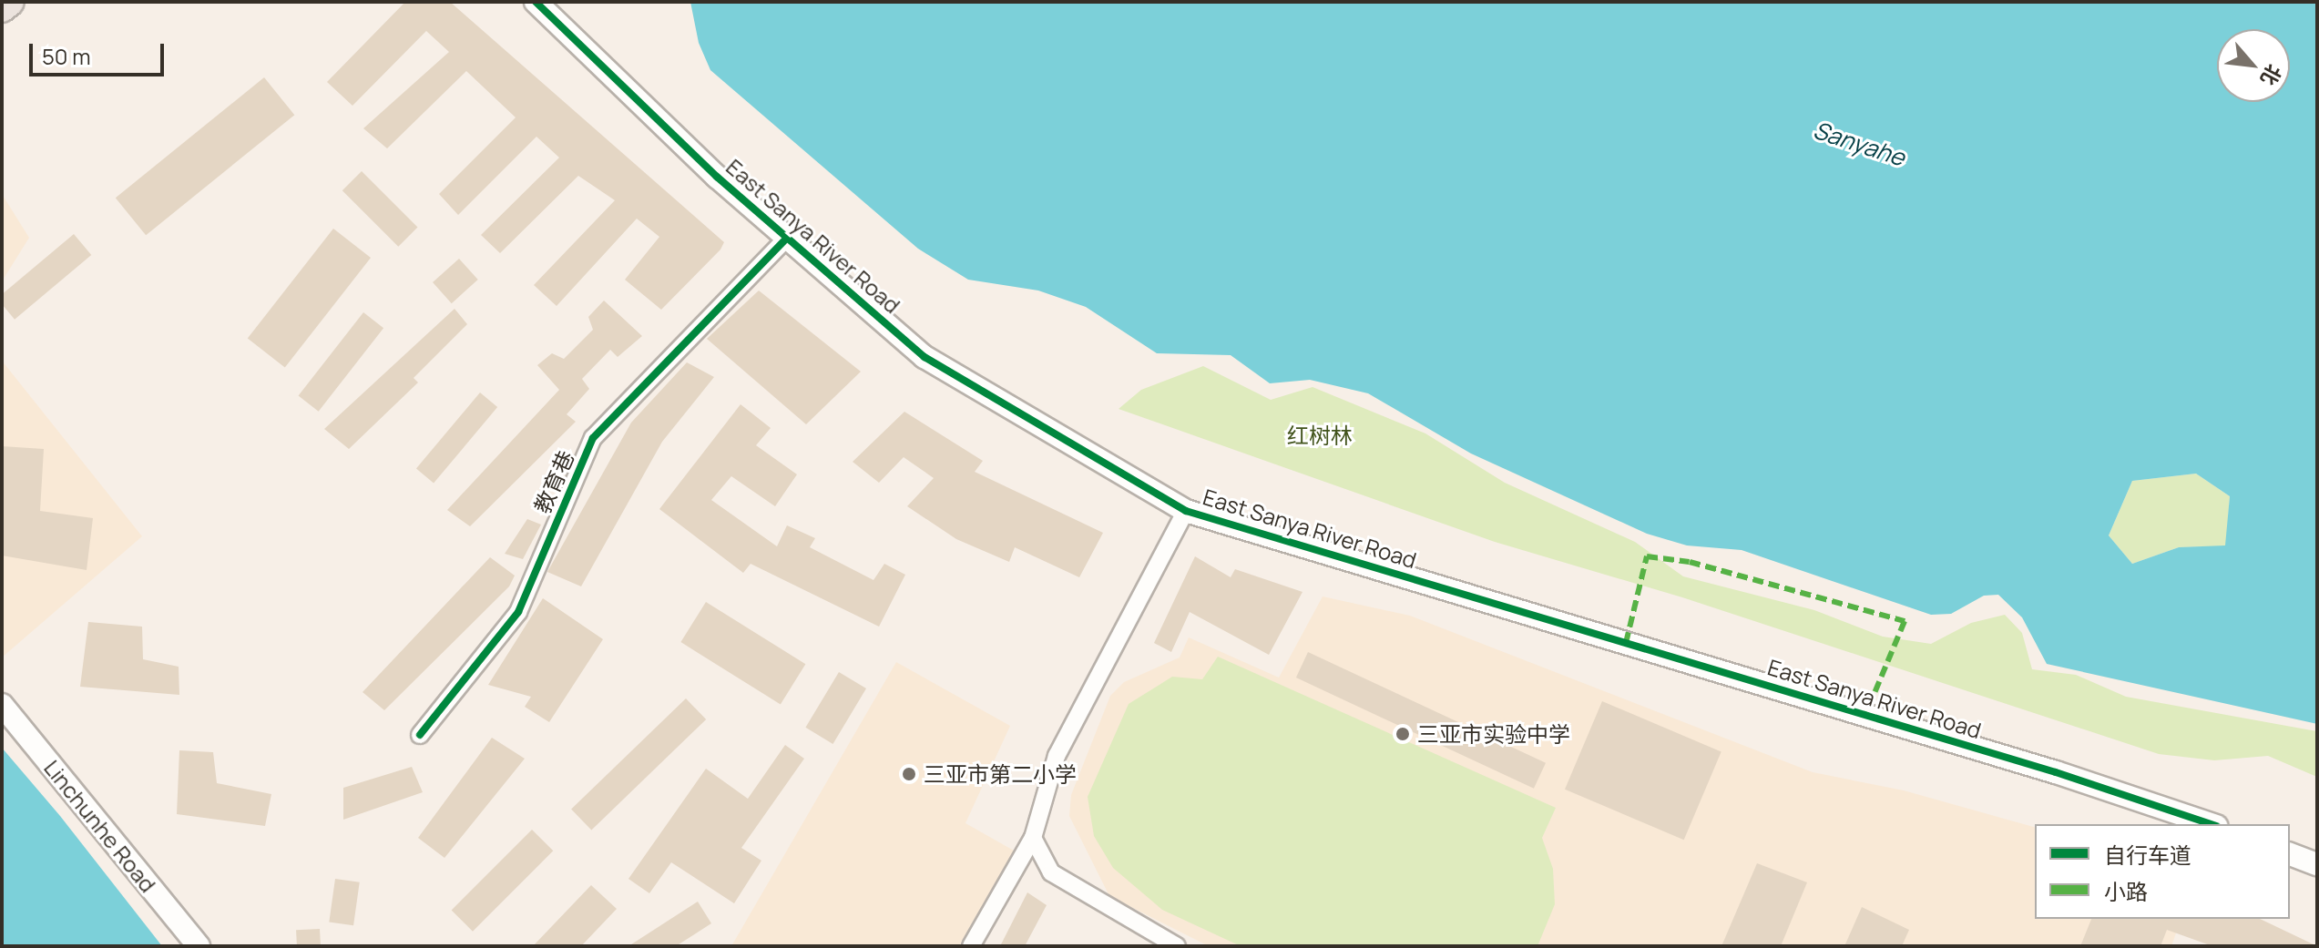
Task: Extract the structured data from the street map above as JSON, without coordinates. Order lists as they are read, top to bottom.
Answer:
{
  "streets": {
    "street": ["East Sanya River Road", "教育巷", "Linchunhe Road"]
  },
  "crossings": [
    ["East Sanya River Road", "教育巷"]
  ],
  "water": ["Sanyahe"],
  "parks": ["红树林"],
  "places": ["三亚市实验中学", "三亚市第二小学"],
  "legend": ["自行车道", "小路"],
  "scale_bar": "50 m",
  "north": "bottom right"
}
